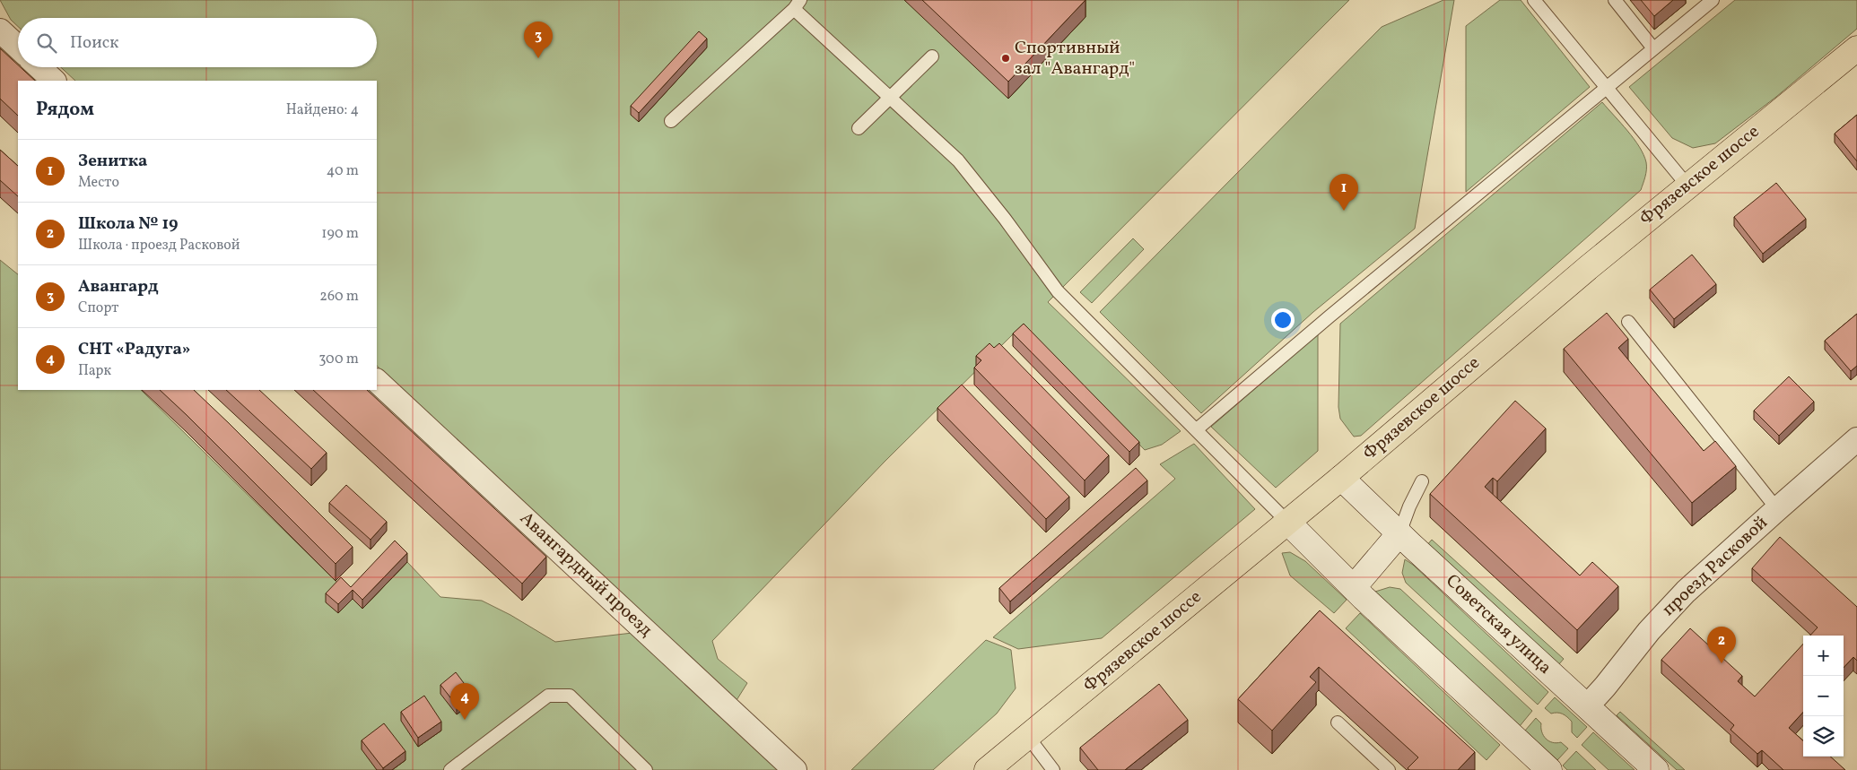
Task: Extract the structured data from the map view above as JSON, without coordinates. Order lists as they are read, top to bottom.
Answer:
{
  "streets": {
    "highway": ["Фрязевское шоссе"],
    "main road": ["Советская улица"],
    "street": ["проезд Расковой", "Авангардный проезд"]
  },
  "crossings": [
    ["Фрязевское шоссе", "Советская улица"],
    ["проезд Расковой", "Советская улица"]
  ],
  "places": ["Спортивный зал \"Авангард\""],
  "page": {
    "search": "Поиск",
    "pins": [
      "3",
      "1",
      "2",
      "4"
    ],
    "heading": ["Рядом", "Найдено: 4"],
    "list": [
      {
        "mark": "1",
        "name": "Зенитка",
        "note": "Место",
        "value": "40 m"
      },
      {
        "mark": "2",
        "name": "Школа № 19",
        "note": "Школа · проезд Расковой",
        "value": "190 m"
      },
      {
        "mark": "3",
        "name": "Авангард",
        "note": "Спорт",
        "value": "260 m"
      },
      {
        "mark": "4",
        "name": "СНТ «Радуга»",
        "note": "Парк",
        "value": "300 m"
      }
    ],
    "map_buttons": ["+", "−"]
  }
}
